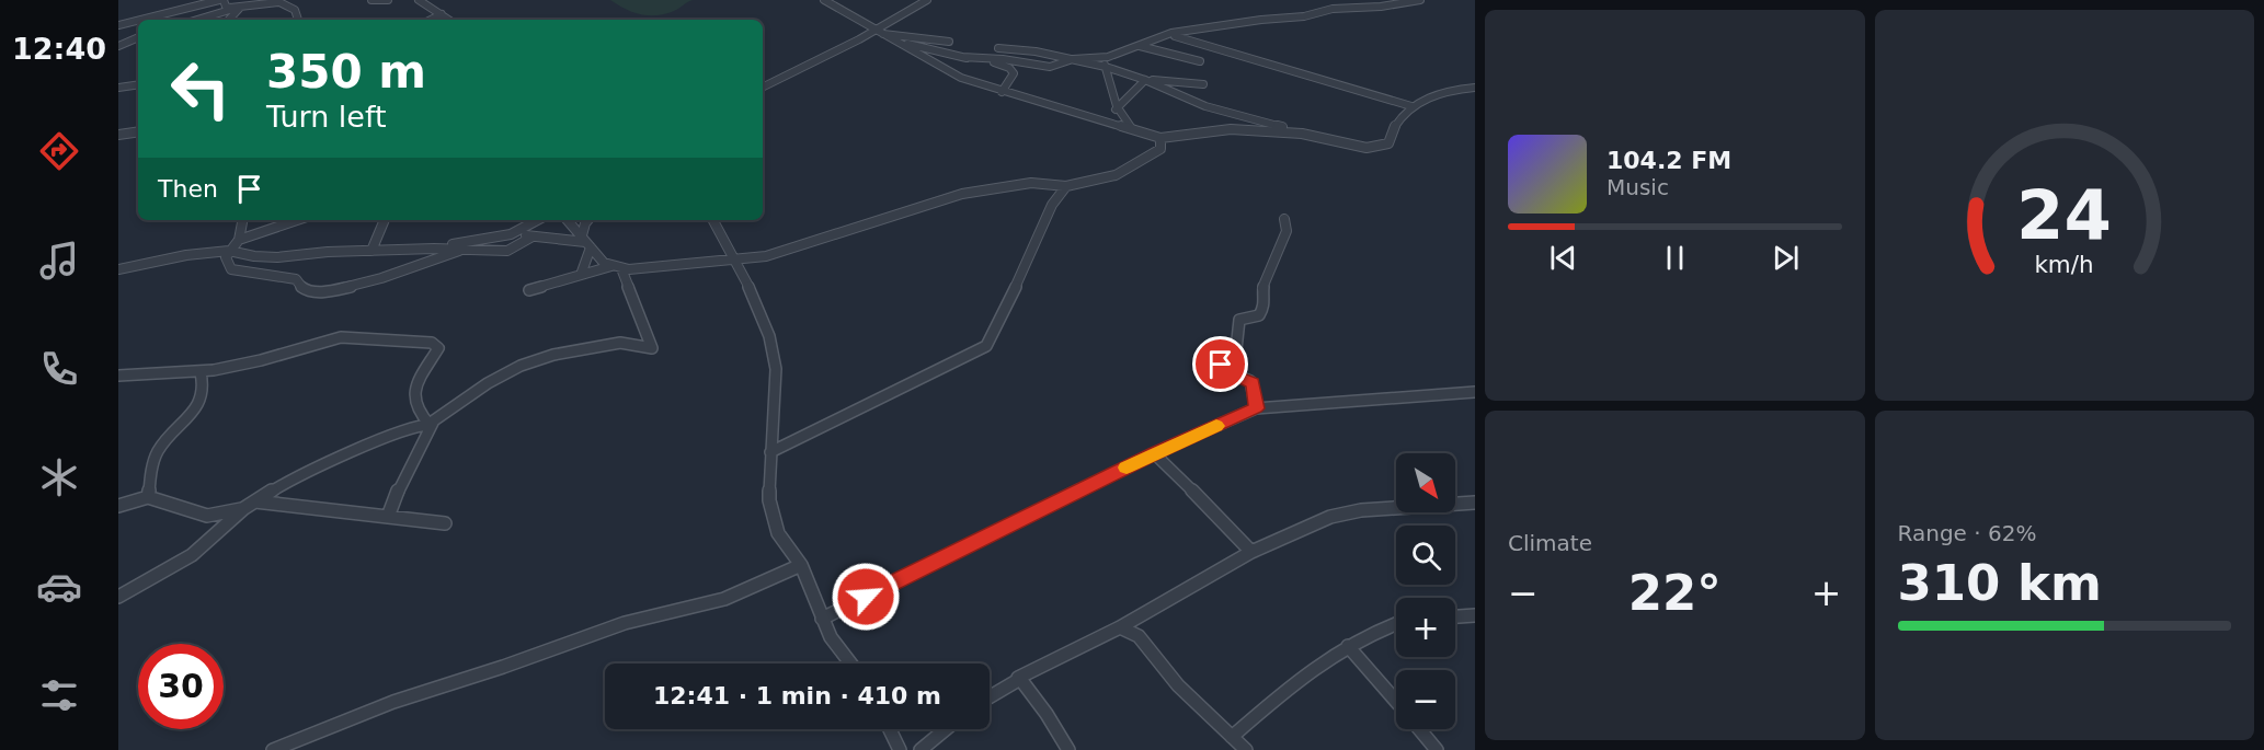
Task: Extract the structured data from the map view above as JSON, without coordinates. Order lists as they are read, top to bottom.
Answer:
{
  "north": "bottom right",
  "page": {
    "tabs": "12:40",
    "turn": ["350 m", "Turn left"],
    "song": ["104.2 FM", "Music"],
    "then": "Then",
    "tile": [
      "Climate",
      ["Range · 62%", "310 km"]
    ],
    "map_buttons": ["+", "−"],
    "heat": ["−", "22°", "+"],
    "limit": "30",
    "trip": "12:41 · 1 min · 410 m",
    "gauge": ["24", "km/h"]
  }
}
